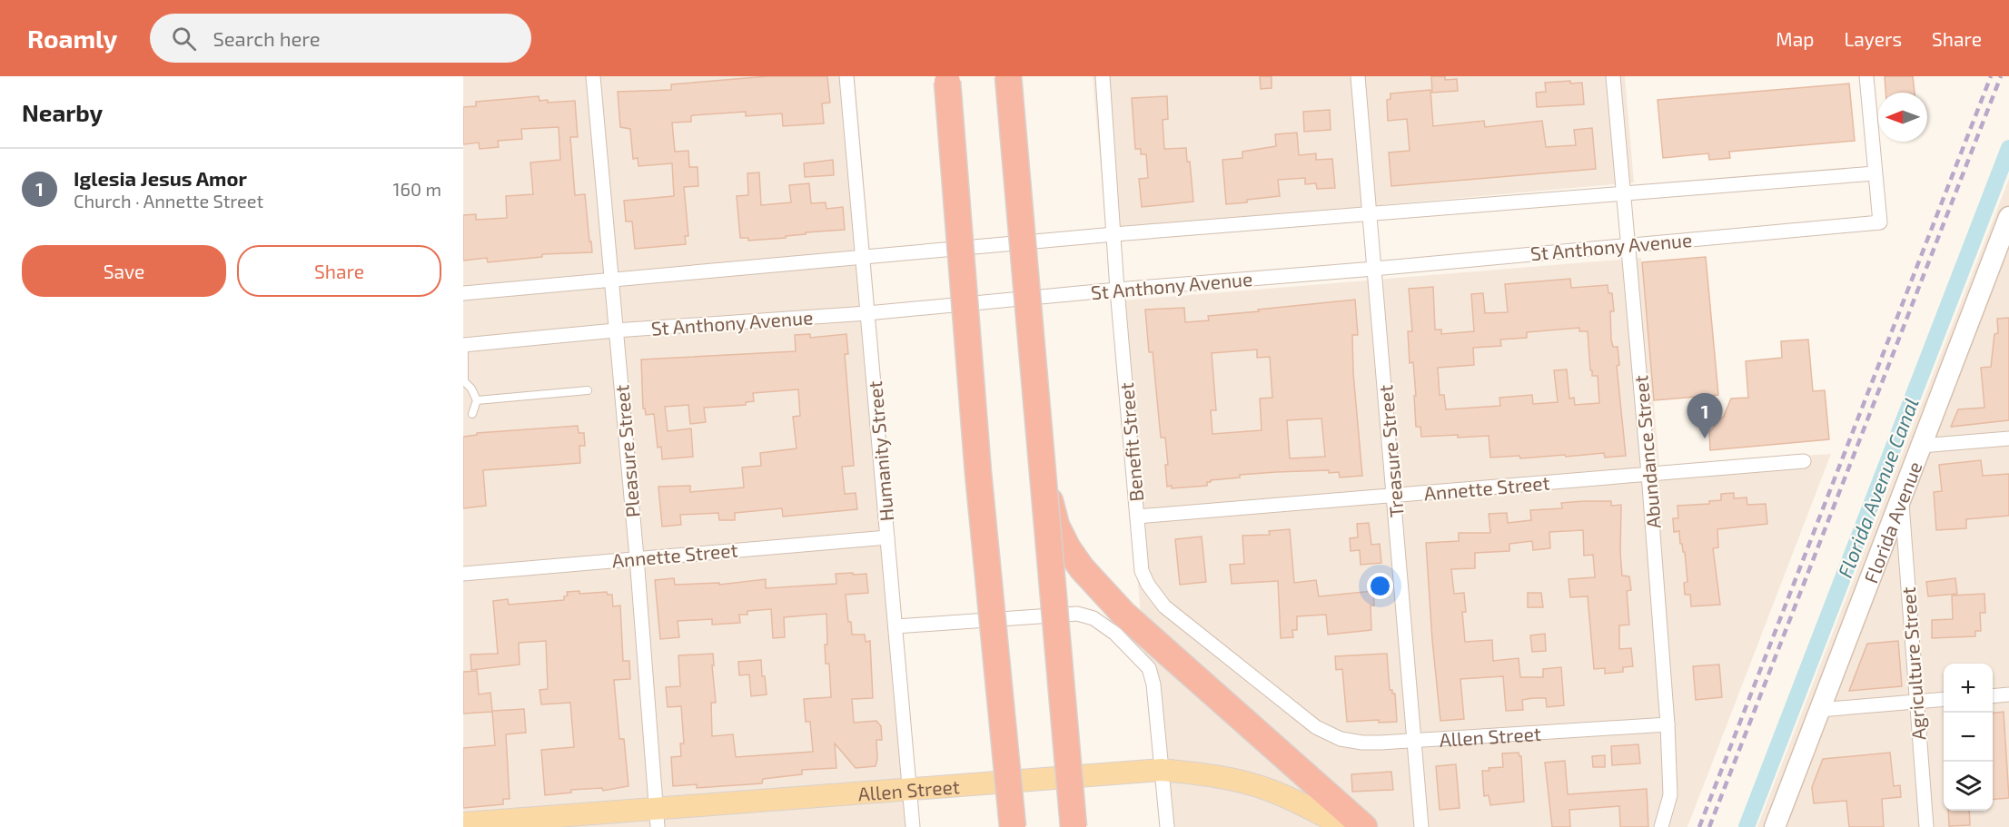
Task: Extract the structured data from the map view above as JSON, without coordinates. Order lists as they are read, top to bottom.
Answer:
{
  "streets": {
    "main road": ["Allen Street"],
    "street": [
      "St Anthony Avenue",
      "Benefit Street",
      "Pleasure Street",
      "Humanity Street",
      "Treasure Street",
      "Abundance Street",
      "Annette Street",
      "Florida Avenue",
      "Agriculture Street"
    ]
  },
  "crossings": [
    ["St Anthony Avenue", "Benefit Street"],
    ["St Anthony Avenue", "Pleasure Street"],
    ["St Anthony Avenue", "Humanity Street"],
    ["St Anthony Avenue", "Treasure Street"],
    ["St Anthony Avenue", "Abundance Street"],
    ["Benefit Street", "Annette Street"],
    ["Benefit Street", "Allen Street"],
    ["Pleasure Street", "Annette Street"],
    ["Pleasure Street", "Allen Street"],
    ["Humanity Street", "Annette Street"],
    ["Humanity Street", "Allen Street"],
    ["Treasure Street", "Annette Street"],
    ["Treasure Street", "Allen Street"],
    ["Abundance Street", "Annette Street"],
    ["Abundance Street", "Allen Street"],
    ["Florida Avenue", "Agriculture Street"]
  ],
  "water": ["Florida Avenue Canal"],
  "north": "left",
  "page": {
    "header": "Roamly",
    "search": "Search here",
    "nav": ["Map", "Layers", "Share"],
    "heading": "Nearby",
    "list": [
      {
        "mark": "1",
        "name": "Iglesia Jesus Amor",
        "note": "Church · Annette Street",
        "value": "160 m"
      }
    ],
    "buttons": ["Save", "Share"],
    "pins": "1",
    "map_buttons": ["+", "−"]
  }
}
